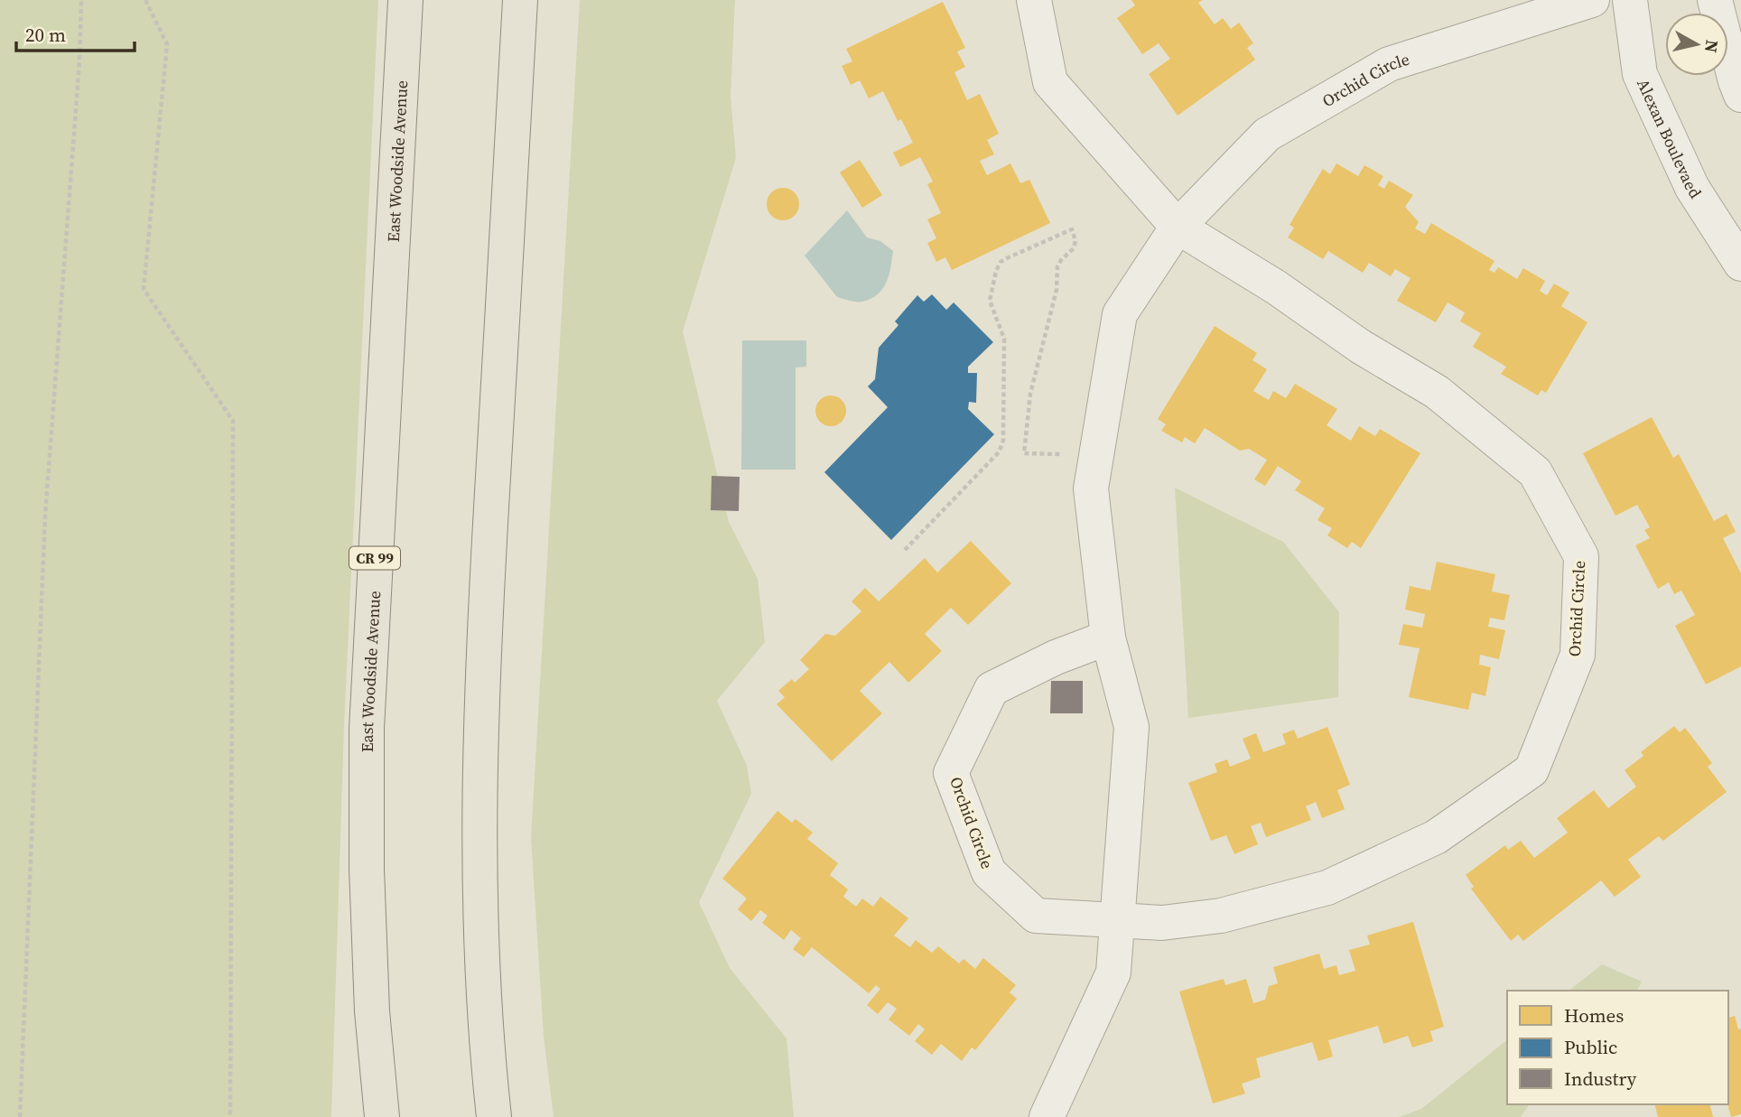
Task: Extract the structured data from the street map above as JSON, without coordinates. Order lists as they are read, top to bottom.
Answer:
{
  "streets": {
    "main road": ["East Woodside Avenue", "CR 99"],
    "street": ["Orchid Circle", "Alexan Boulevaed"]
  },
  "legend": ["Homes", "Public", "Industry"],
  "scale_bar": "20 m",
  "north": "right"
}
